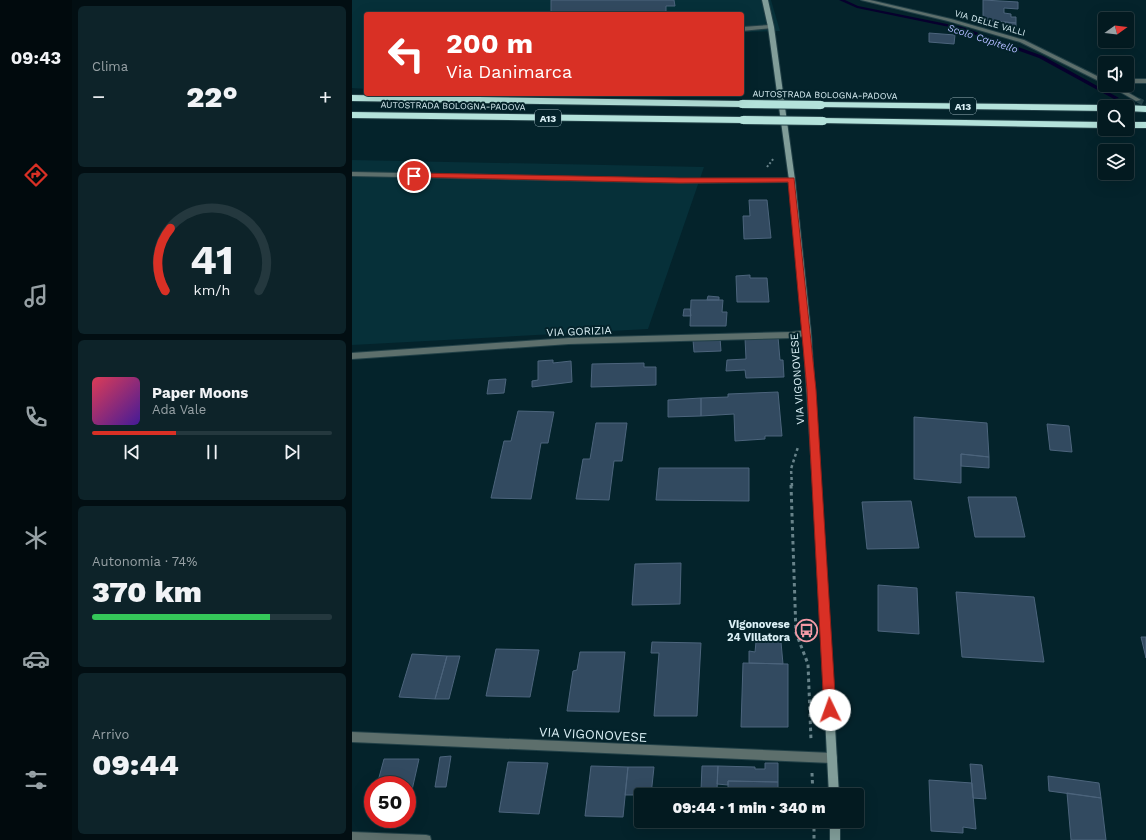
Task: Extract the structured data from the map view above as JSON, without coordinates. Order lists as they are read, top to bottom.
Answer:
{
  "streets": {
    "highway": ["AUTOSTRADA BOLOGNA-PADOVA", "A13"],
    "main road": ["VIA VIGONOVESE"],
    "street": ["VIA DELLE VALLI", "VIA GORIZIA"]
  },
  "crossings": [
    ["VIA GORIZIA", "VIA VIGONOVESE"]
  ],
  "water": ["Scolo Capitello"],
  "places": {
    "bus stop": ["Vigonovese 24 Villatora"]
  },
  "north": "right",
  "page": {
    "tabs": "09:43",
    "tile": [
      "Clima",
      ["Autonomia · 74%", "370 km"],
      ["Arrivo", "09:44"]
    ],
    "turn": ["200 m", "Via Danimarca"],
    "heat": ["−", "22°", "+"],
    "song": ["Paper Moons", "Ada Vale"],
    "limit": "50",
    "trip": "09:44 · 1 min · 340 m",
    "gauge": ["41", "km/h"]
  }
}
